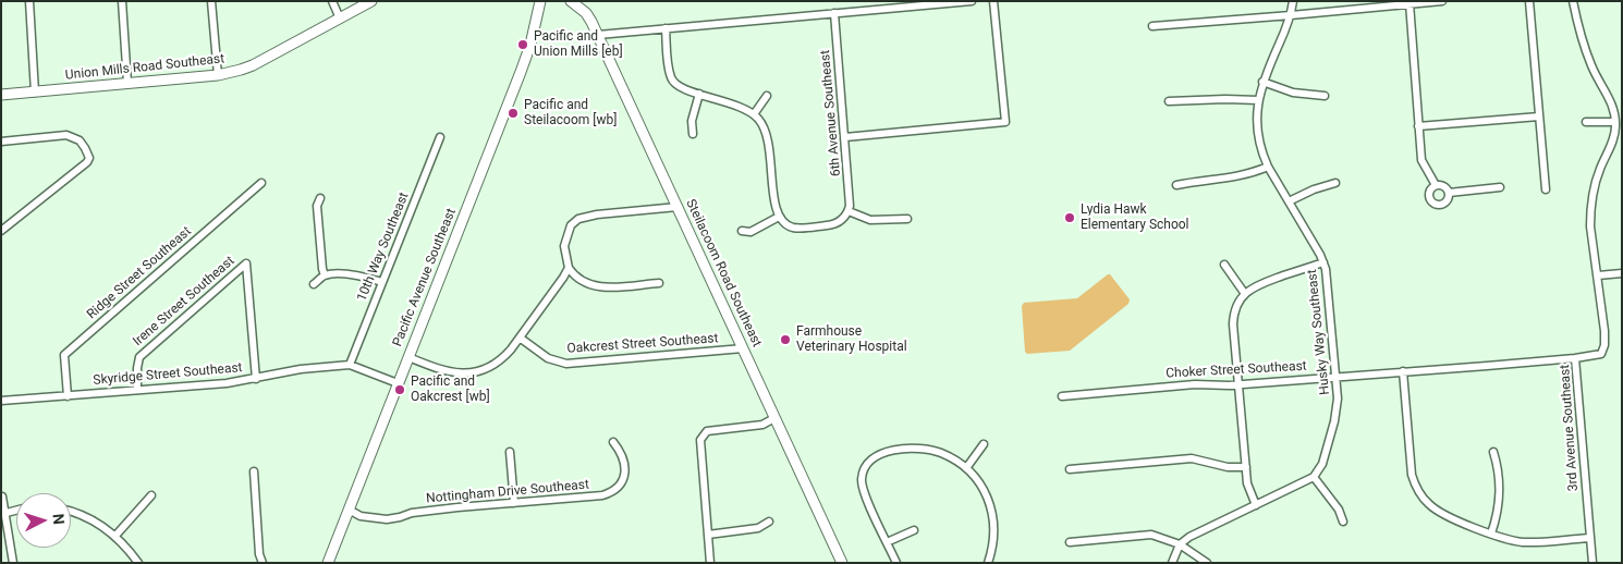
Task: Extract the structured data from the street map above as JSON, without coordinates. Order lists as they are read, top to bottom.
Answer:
{
  "streets": {
    "street": [
      "Union Mills Road Southeast",
      "6th Avenue Southeast",
      "10th Way Southeast",
      "Ridge Street Southeast",
      "Steilacoom Road Southeast",
      "Pacific Avenue Southeast",
      "Irene Street Southeast",
      "Husky Way Southeast",
      "Oakcrest Street Southeast",
      "Choker Street Southeast",
      "Skyridge Street Southeast",
      "3rd Avenue Southeast",
      "Nottingham Drive Southeast"
    ]
  },
  "crossings": [
    ["10th Way Southeast", "Skyridge Street Southeast"],
    ["Ridge Street Southeast", "Skyridge Street Southeast"],
    ["Steilacoom Road Southeast", "Oakcrest Street Southeast"],
    ["Pacific Avenue Southeast", "Skyridge Street Southeast"],
    ["Pacific Avenue Southeast", "Nottingham Drive Southeast"],
    ["Irene Street Southeast", "Skyridge Street Southeast"],
    ["Husky Way Southeast", "Choker Street Southeast"],
    ["Choker Street Southeast", "3rd Avenue Southeast"]
  ],
  "places": [
    "Pacific and Union Mills [eb]",
    "Pacific and Steilacoom [wb]",
    "Lydia Hawk Elementary School",
    "Farmhouse Veterinary Hospital",
    "Pacific and Oakcrest [wb]"
  ],
  "north": "right"
}
